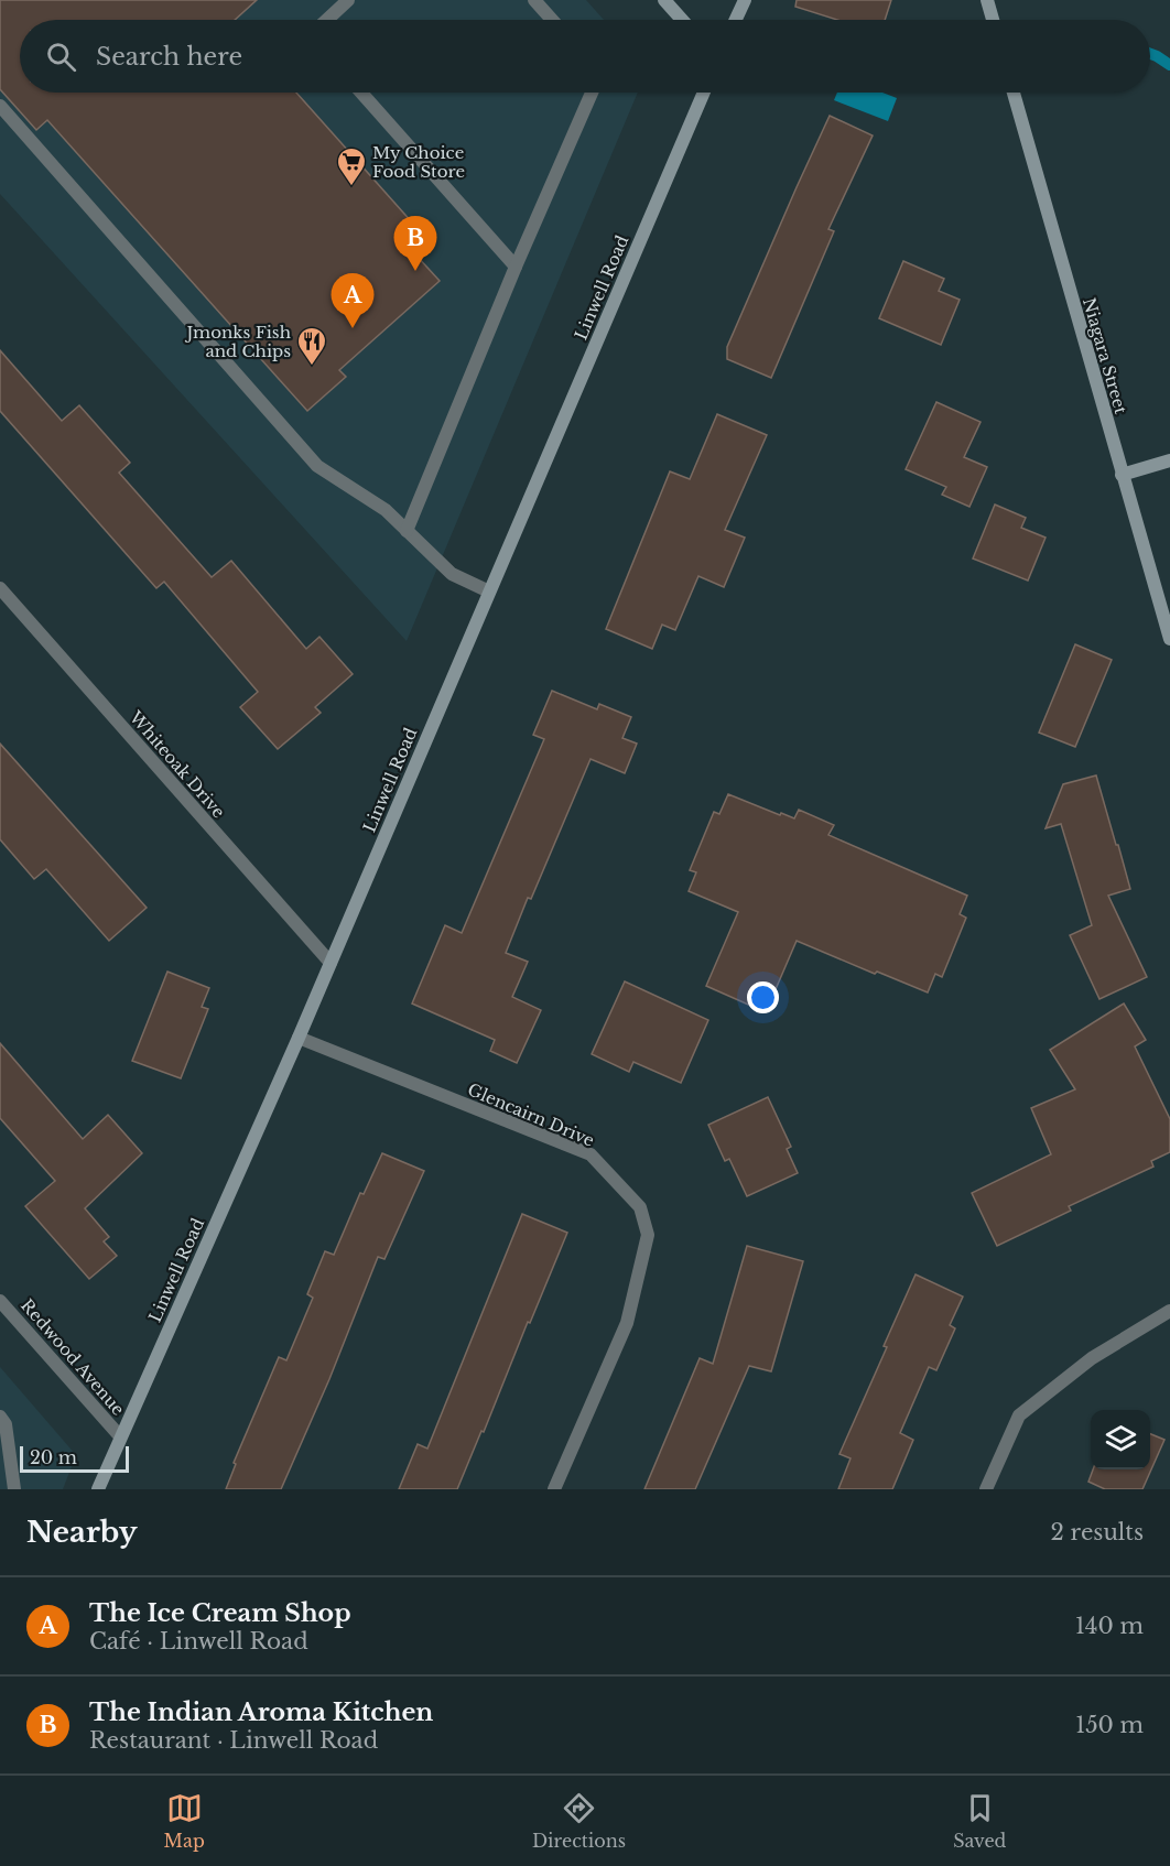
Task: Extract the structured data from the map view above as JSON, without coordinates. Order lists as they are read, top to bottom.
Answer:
{
  "streets": {
    "main road": ["Linwell Road", "Niagara Street"],
    "street": ["Whiteoak Drive", "Glencairn Drive", "Redwood Avenue"]
  },
  "crossings": [
    ["Linwell Road", "Whiteoak Drive"],
    ["Linwell Road", "Glencairn Drive"],
    ["Linwell Road", "Redwood Avenue"]
  ],
  "places": {
    "supermarket": ["My Choice Food Store"],
    "restaurant": ["Jmonks Fish and Chips"]
  },
  "scale_bar": "20 m",
  "page": {
    "search": "Search here",
    "pins": ["B", "A"],
    "scale": "20 m",
    "heading": ["Nearby", "2 results"],
    "list": [
      {
        "mark": "A",
        "name": "The Ice Cream Shop",
        "note": "Café · Linwell Road",
        "value": "140 m"
      },
      {
        "mark": "B",
        "name": "The Indian Aroma Kitchen",
        "note": "Restaurant · Linwell Road",
        "value": "150 m"
      }
    ],
    "nav": ["Map", "Directions", "Saved"]
  }
}
